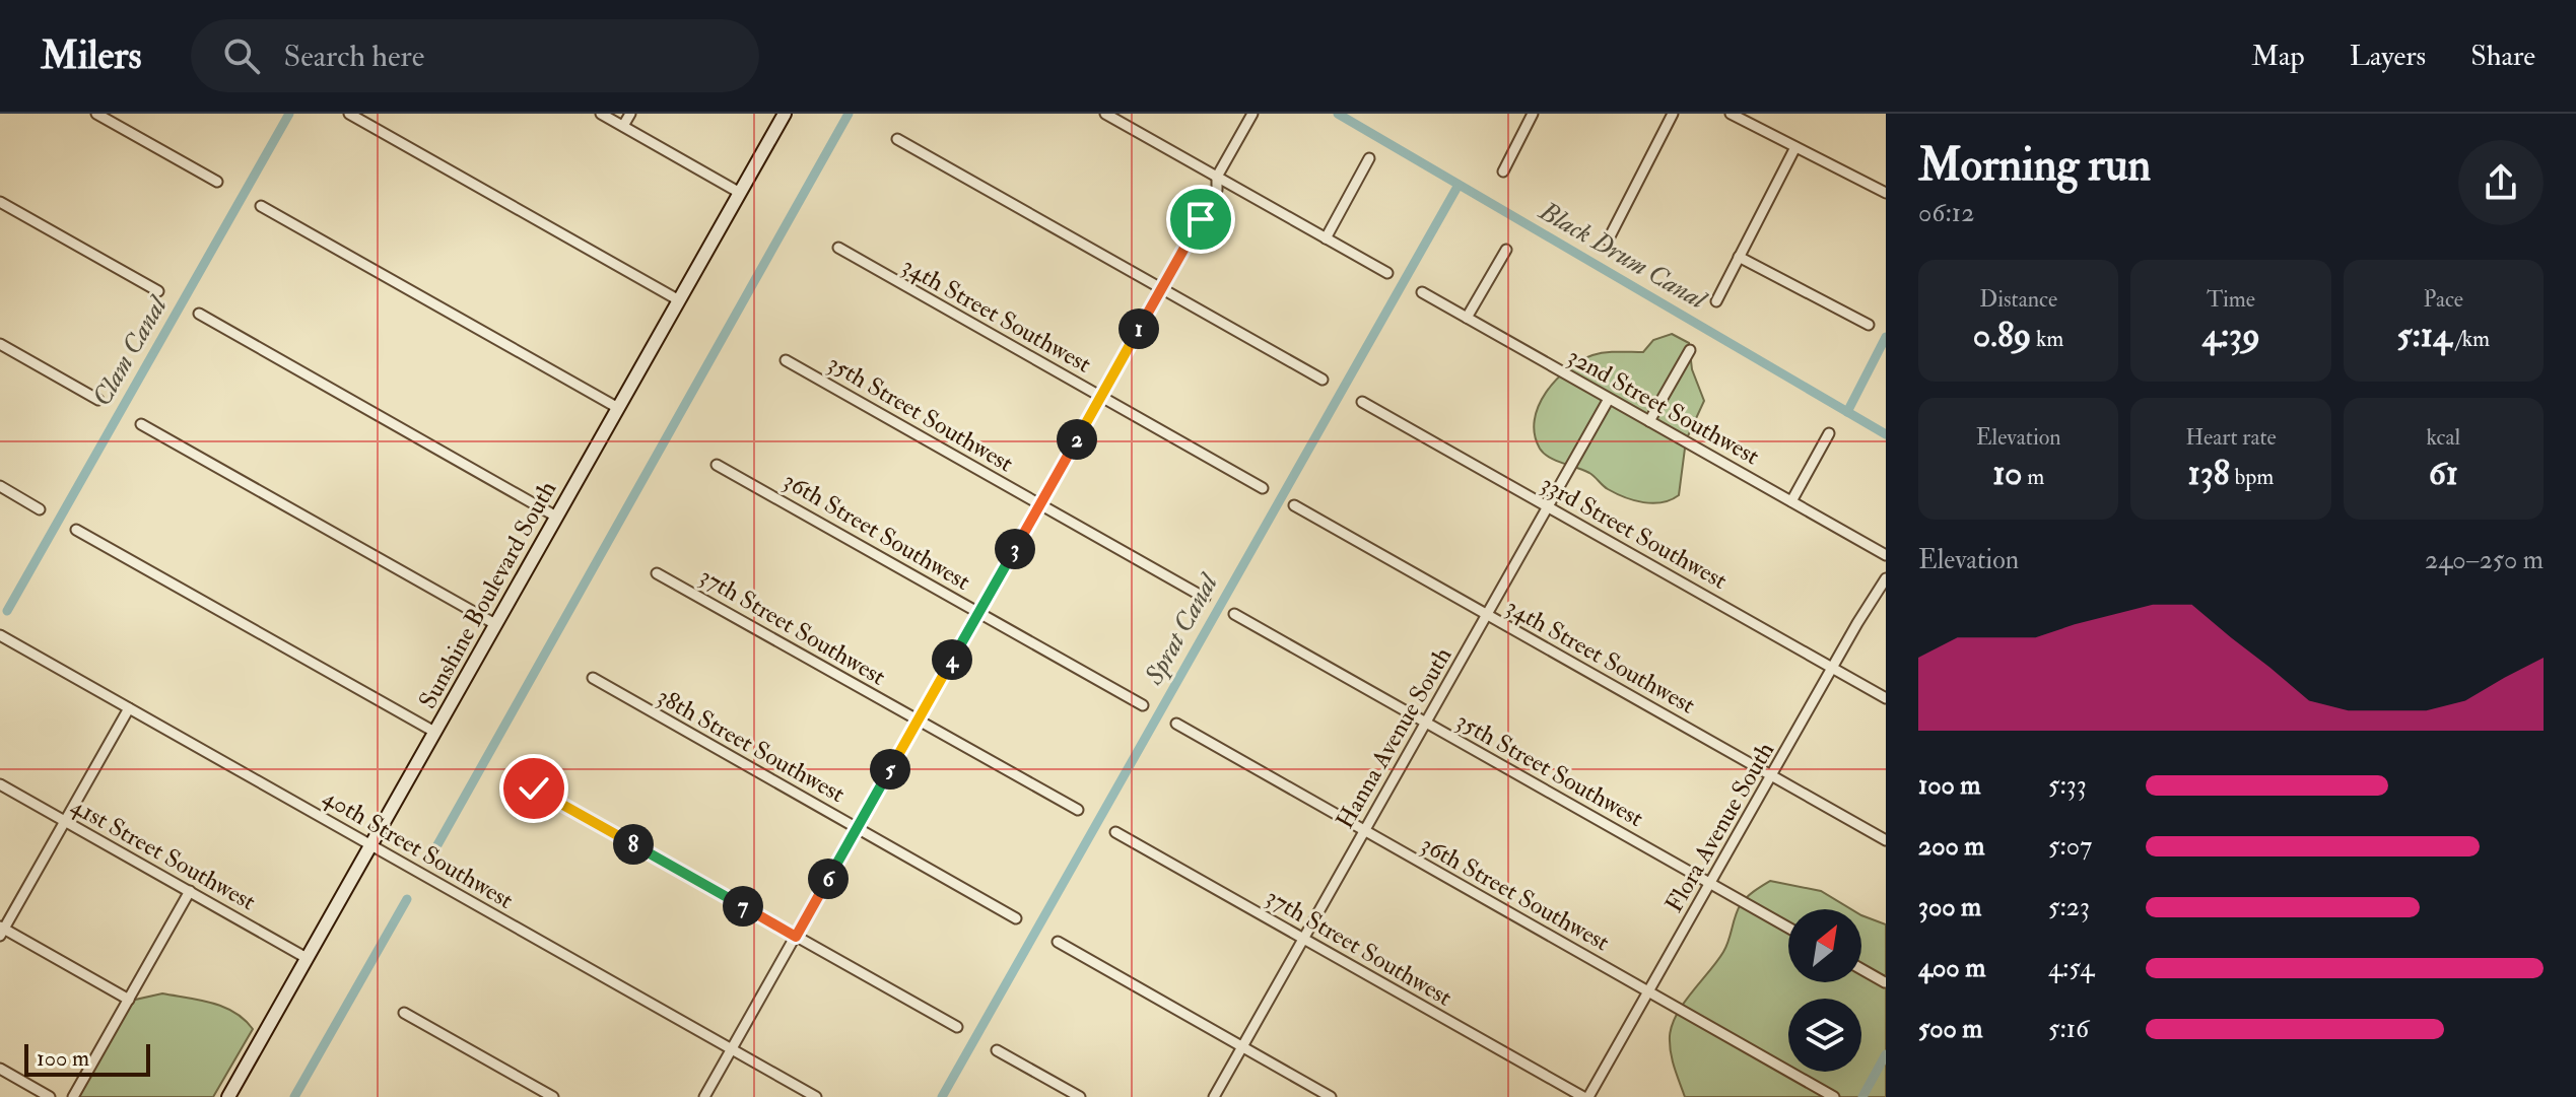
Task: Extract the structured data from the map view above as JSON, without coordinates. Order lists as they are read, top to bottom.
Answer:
{
  "streets": {
    "street": [
      "34th Street Southwest",
      "32nd Street Southwest",
      "35th Street Southwest",
      "36th Street Southwest",
      "33rd Street Southwest",
      "Sunshine Boulevard South",
      "37th Street Southwest",
      "Hanna Avenue South",
      "38th Street Southwest",
      "Flora Avenue South",
      "40th Street Southwest",
      "41st Street Southwest"
    ]
  },
  "crossings": [
    ["34th Street Southwest", "Hanna Avenue South"],
    ["34th Street Southwest", "Flora Avenue South"],
    ["32nd Street Southwest", "Hanna Avenue South"],
    ["35th Street Southwest", "Hanna Avenue South"],
    ["35th Street Southwest", "Flora Avenue South"],
    ["36th Street Southwest", "Hanna Avenue South"],
    ["36th Street Southwest", "Flora Avenue South"],
    ["33rd Street Southwest", "Hanna Avenue South"],
    ["33rd Street Southwest", "Flora Avenue South"],
    ["Sunshine Boulevard South", "40th Street Southwest"],
    ["Sunshine Boulevard South", "41st Street Southwest"],
    ["37th Street Southwest", "Hanna Avenue South"],
    ["37th Street Southwest", "Flora Avenue South"]
  ],
  "water": ["Black Drum Canal", "Clam Canal", "Sprat Canal"],
  "scale_bar": "100 m",
  "north": "top right",
  "page": {
    "header": "Milers",
    "search": "Search here",
    "nav": ["Map", "Layers", "Share"],
    "heading": ["Morning run", "06:12"],
    "stats": [
      ["Distance", "0.89 km"],
      ["Time", "4:39"],
      ["Pace", "5:14 /km"],
      ["Elevation", "10 m"],
      ["Heart rate", "138 bpm"],
      ["kcal", "61"]
    ],
    "pins": [
      "1",
      "2",
      "3",
      "4",
      "5",
      "8",
      "6",
      "7"
    ],
    "chart": ["Elevation", "240–250 m"],
    "list": [
      {
        "name": "100 m",
        "note": "5:33"
      },
      {
        "name": "200 m",
        "note": "5:07"
      },
      {
        "name": "300 m",
        "note": "5:23"
      },
      {
        "name": "400 m",
        "note": "4:54"
      },
      {
        "name": "500 m",
        "note": "5:16"
      }
    ],
    "scale": "100 m"
  }
}
